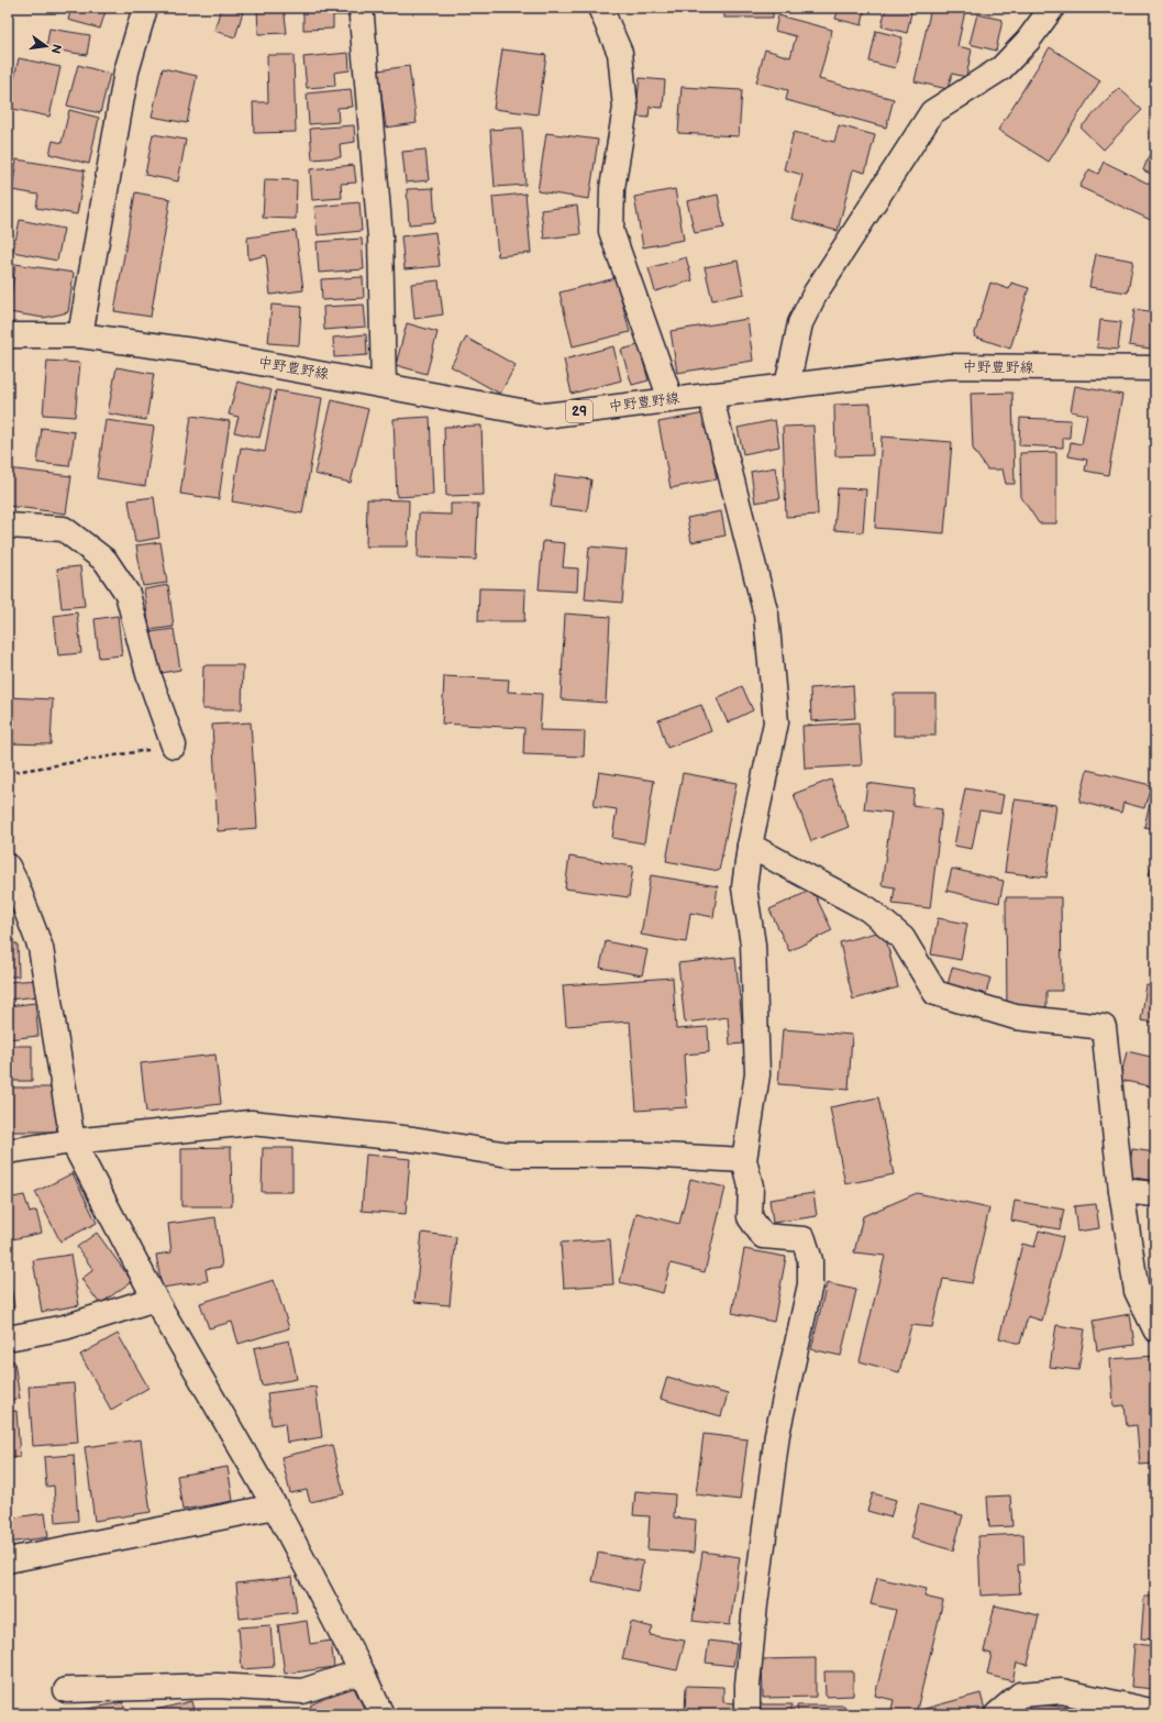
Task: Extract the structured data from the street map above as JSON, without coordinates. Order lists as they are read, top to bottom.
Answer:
{
  "streets": {
    "street": ["中野豊野線", "29"]
  },
  "north": "right"
}
